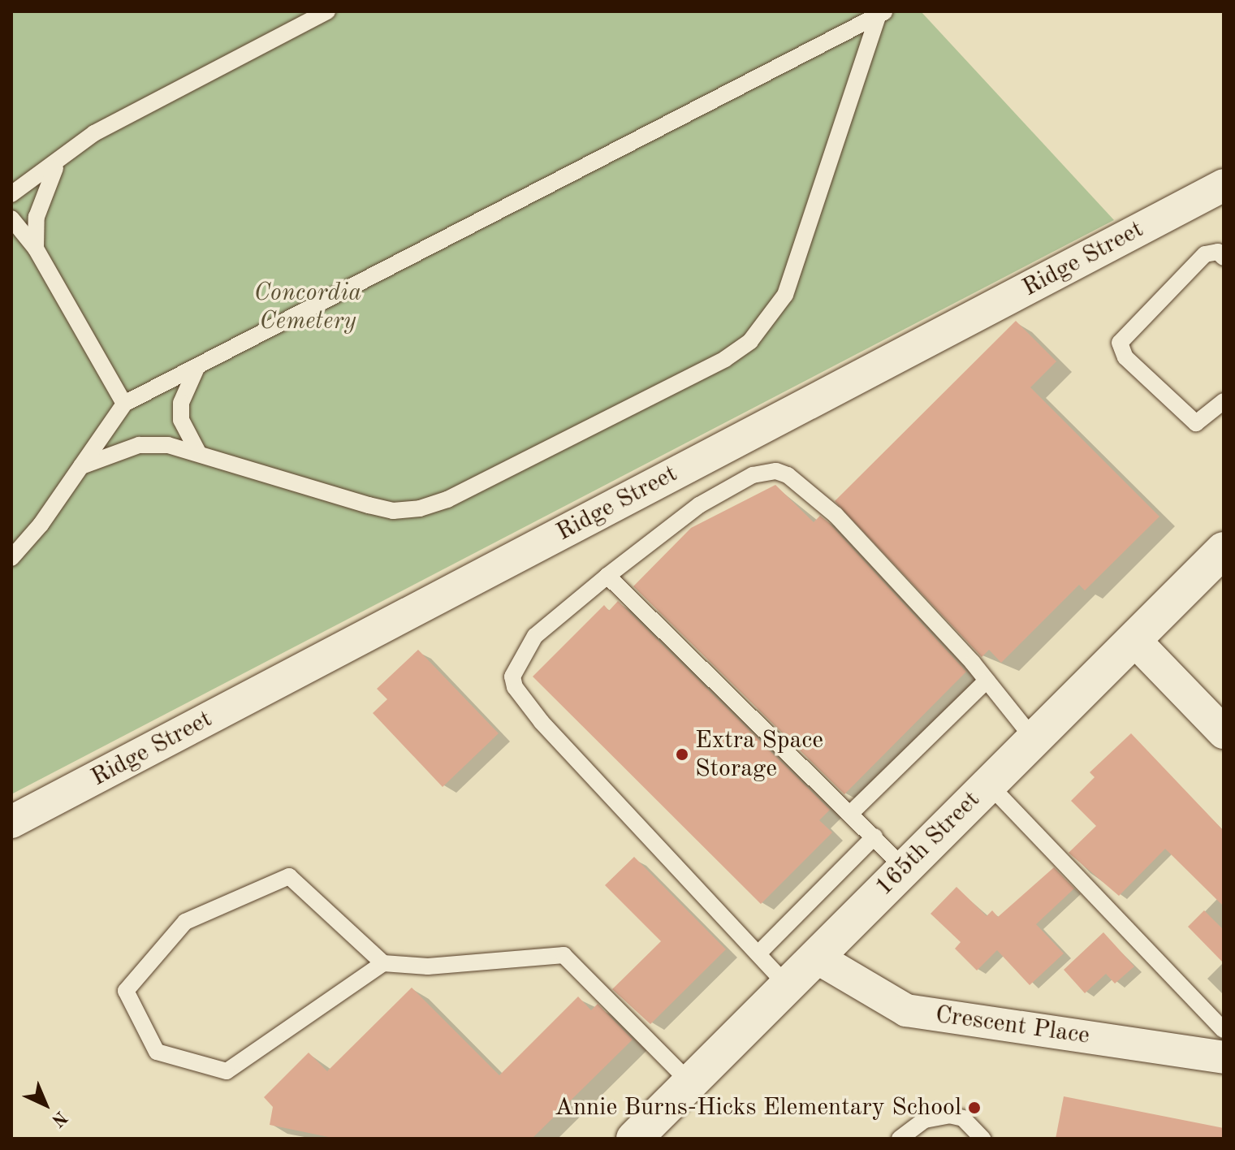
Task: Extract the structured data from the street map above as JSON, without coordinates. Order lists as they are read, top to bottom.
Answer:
{
  "streets": {
    "main road": ["165th Street"],
    "street": ["Ridge Street", "Crescent Place"]
  },
  "crossings": [
    ["165th Street", "Crescent Place"]
  ],
  "parks": ["Concordia Cemetery"],
  "places": ["Extra Space Storage", "Annie Burns-Hicks Elementary School"],
  "north": "bottom right"
}
